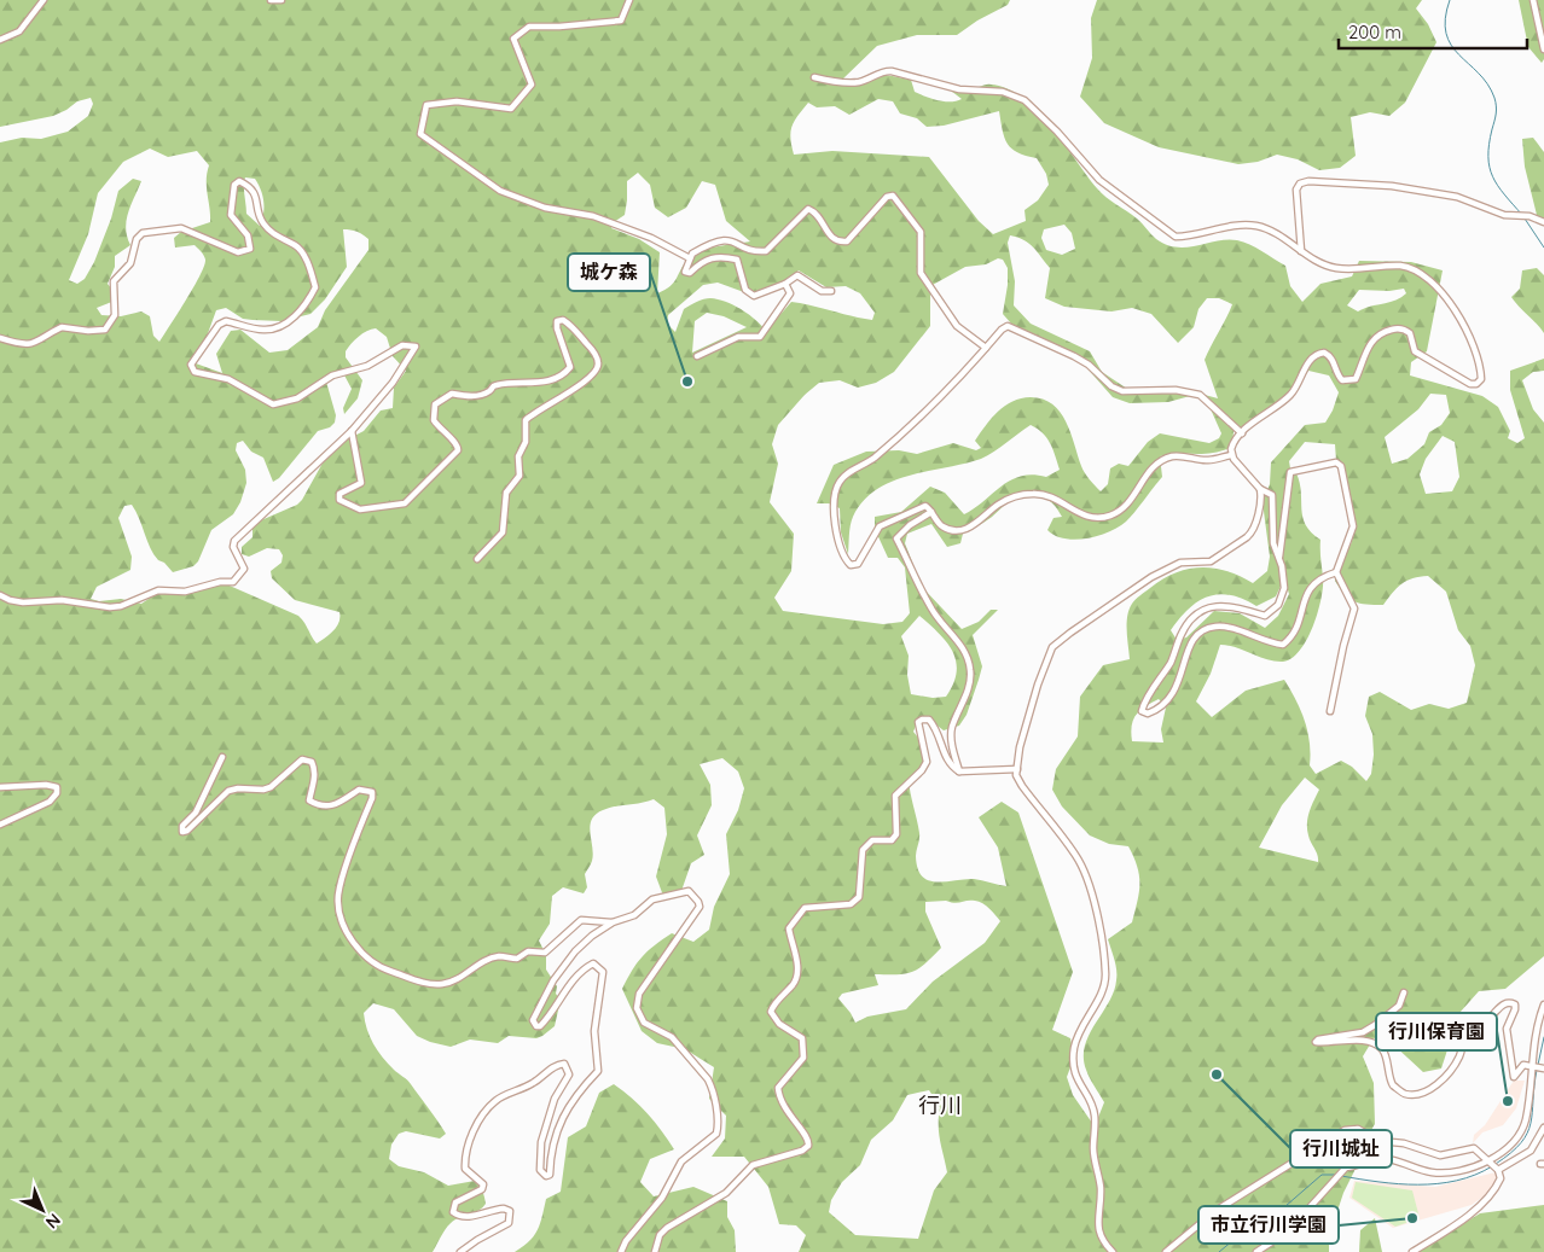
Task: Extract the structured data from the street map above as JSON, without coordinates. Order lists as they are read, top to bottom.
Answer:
{
  "districts": ["行川"],
  "places": [
    "城ケ森",
    "行川城址",
    "行川保育園",
    "市立行川学園"
  ],
  "scale_bar": "200 m",
  "north": "bottom right"
}
